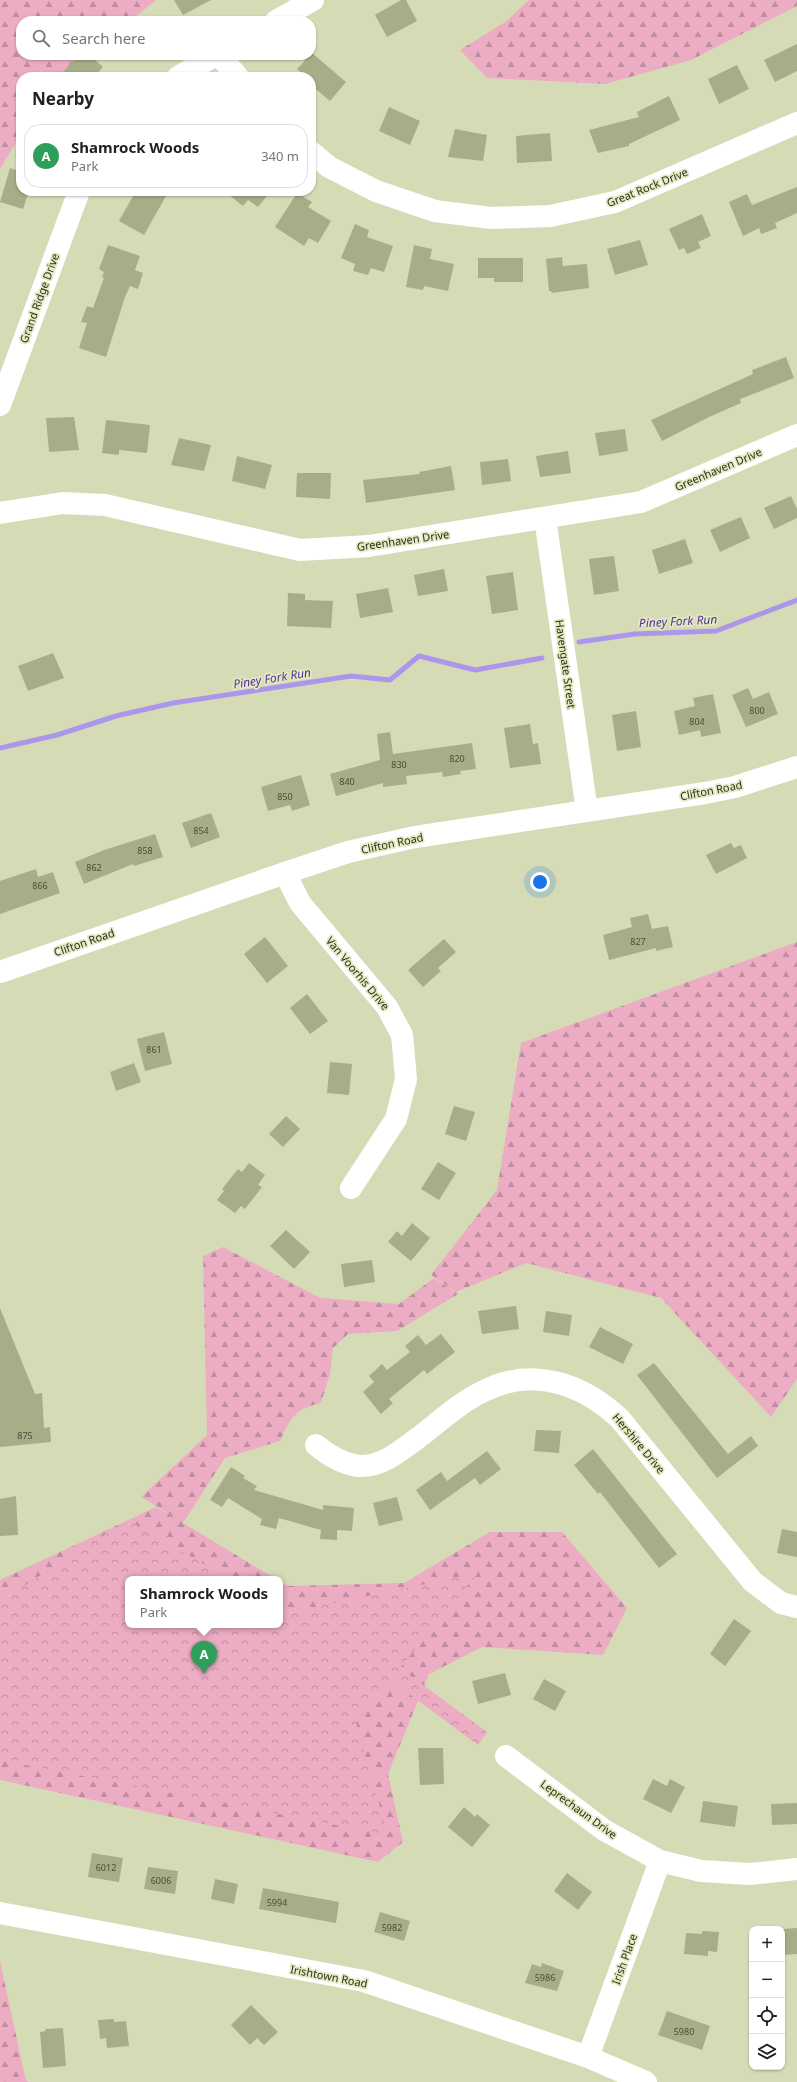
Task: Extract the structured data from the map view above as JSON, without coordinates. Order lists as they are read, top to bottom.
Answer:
{
  "streets": {
    "street": [
      "Great Rock Drive",
      "Grand Ridge Drive",
      "Greenhaven Drive",
      "Havengate Street",
      "Clifton Road",
      "Van Voorhis Drive",
      "Hershire Drive",
      "Leprechaun Drive",
      "Irish Place",
      "Irishtown Road"
    ]
  },
  "crossings": [
    ["Greenhaven Drive", "Havengate Street"],
    ["Havengate Street", "Clifton Road"],
    ["Clifton Road", "Van Voorhis Drive"],
    ["Leprechaun Drive", "Irish Place"],
    ["Irish Place", "Irishtown Road"]
  ],
  "water": ["Piney Fork Run"],
  "house_numbers": [
    "800",
    "804",
    "820",
    "830",
    "840",
    "850",
    "854",
    "858",
    "862",
    "866",
    "827",
    "861",
    "875",
    "6012",
    "6006",
    "5994",
    "5982",
    "5986",
    "5980"
  ],
  "page": {
    "search": "Search here",
    "heading": "Nearby",
    "list": [
      {
        "mark": "A",
        "name": "Shamrock Woods",
        "note": "Park",
        "value": "340 m"
      }
    ],
    "popup": ["Shamrock Woods", "Park"],
    "pins": "A",
    "map_buttons": ["+", "−"]
  }
}
